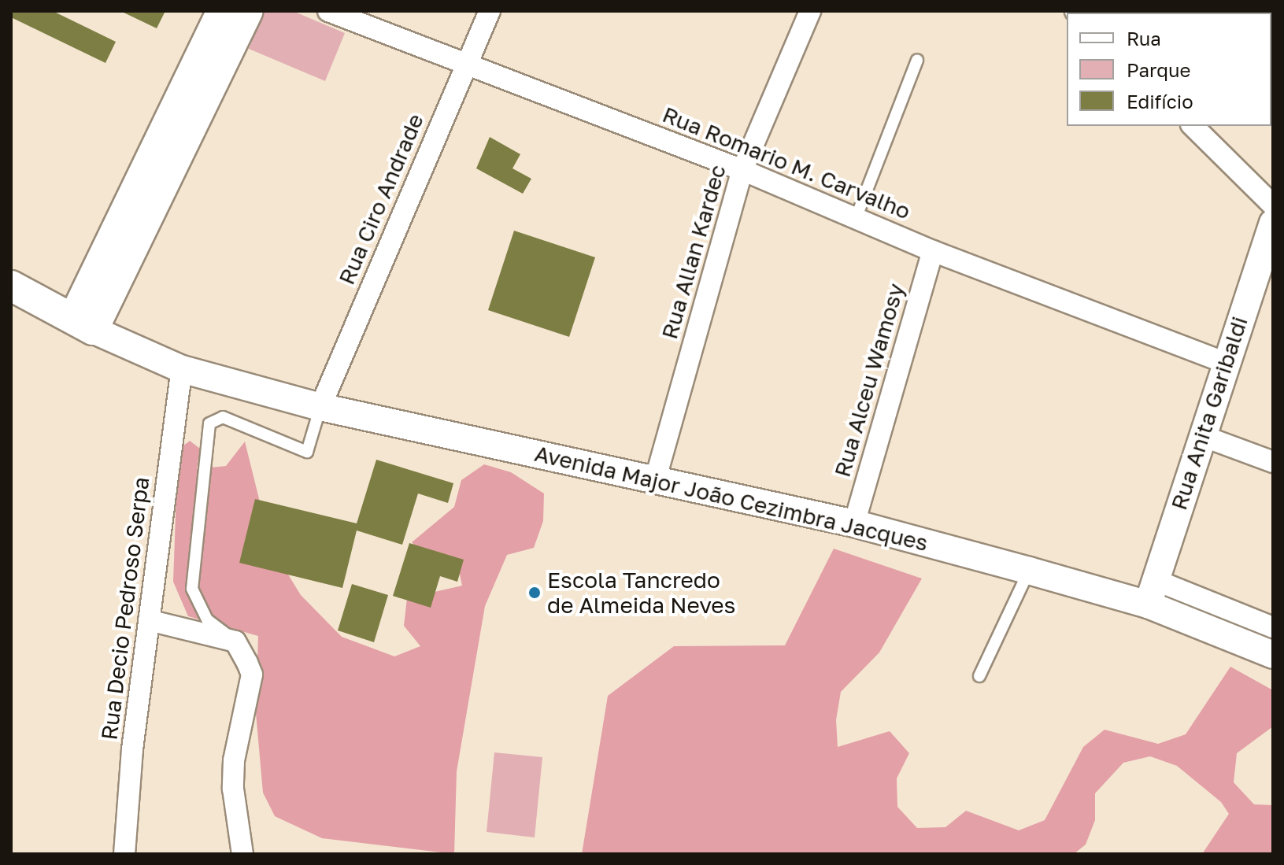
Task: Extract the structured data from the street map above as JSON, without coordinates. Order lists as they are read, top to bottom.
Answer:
{
  "streets": {
    "street": [
      "Rua Romario M. Carvalho",
      "Rua Ciro Andrade",
      "Rua Allan Kardec",
      "Rua Alceu Wamosy",
      "Rua Anita Garibaldi",
      "Avenida Major João Cezimbra Jacques",
      "Rua Decio Pedroso Serpa"
    ]
  },
  "crossings": [
    ["Rua Romario M. Carvalho", "Rua Ciro Andrade"],
    ["Rua Romario M. Carvalho", "Rua Allan Kardec"],
    ["Rua Romario M. Carvalho", "Rua Alceu Wamosy"],
    ["Rua Romario M. Carvalho", "Rua Anita Garibaldi"],
    ["Rua Ciro Andrade", "Avenida Major João Cezimbra Jacques"],
    ["Rua Allan Kardec", "Avenida Major João Cezimbra Jacques"],
    ["Rua Alceu Wamosy", "Avenida Major João Cezimbra Jacques"],
    ["Rua Anita Garibaldi", "Avenida Major João Cezimbra Jacques"],
    ["Avenida Major João Cezimbra Jacques", "Rua Decio Pedroso Serpa"]
  ],
  "places": ["Escola Tancredo de Almeida Neves"],
  "legend": ["Rua", "Parque", "Edifício"]
}
